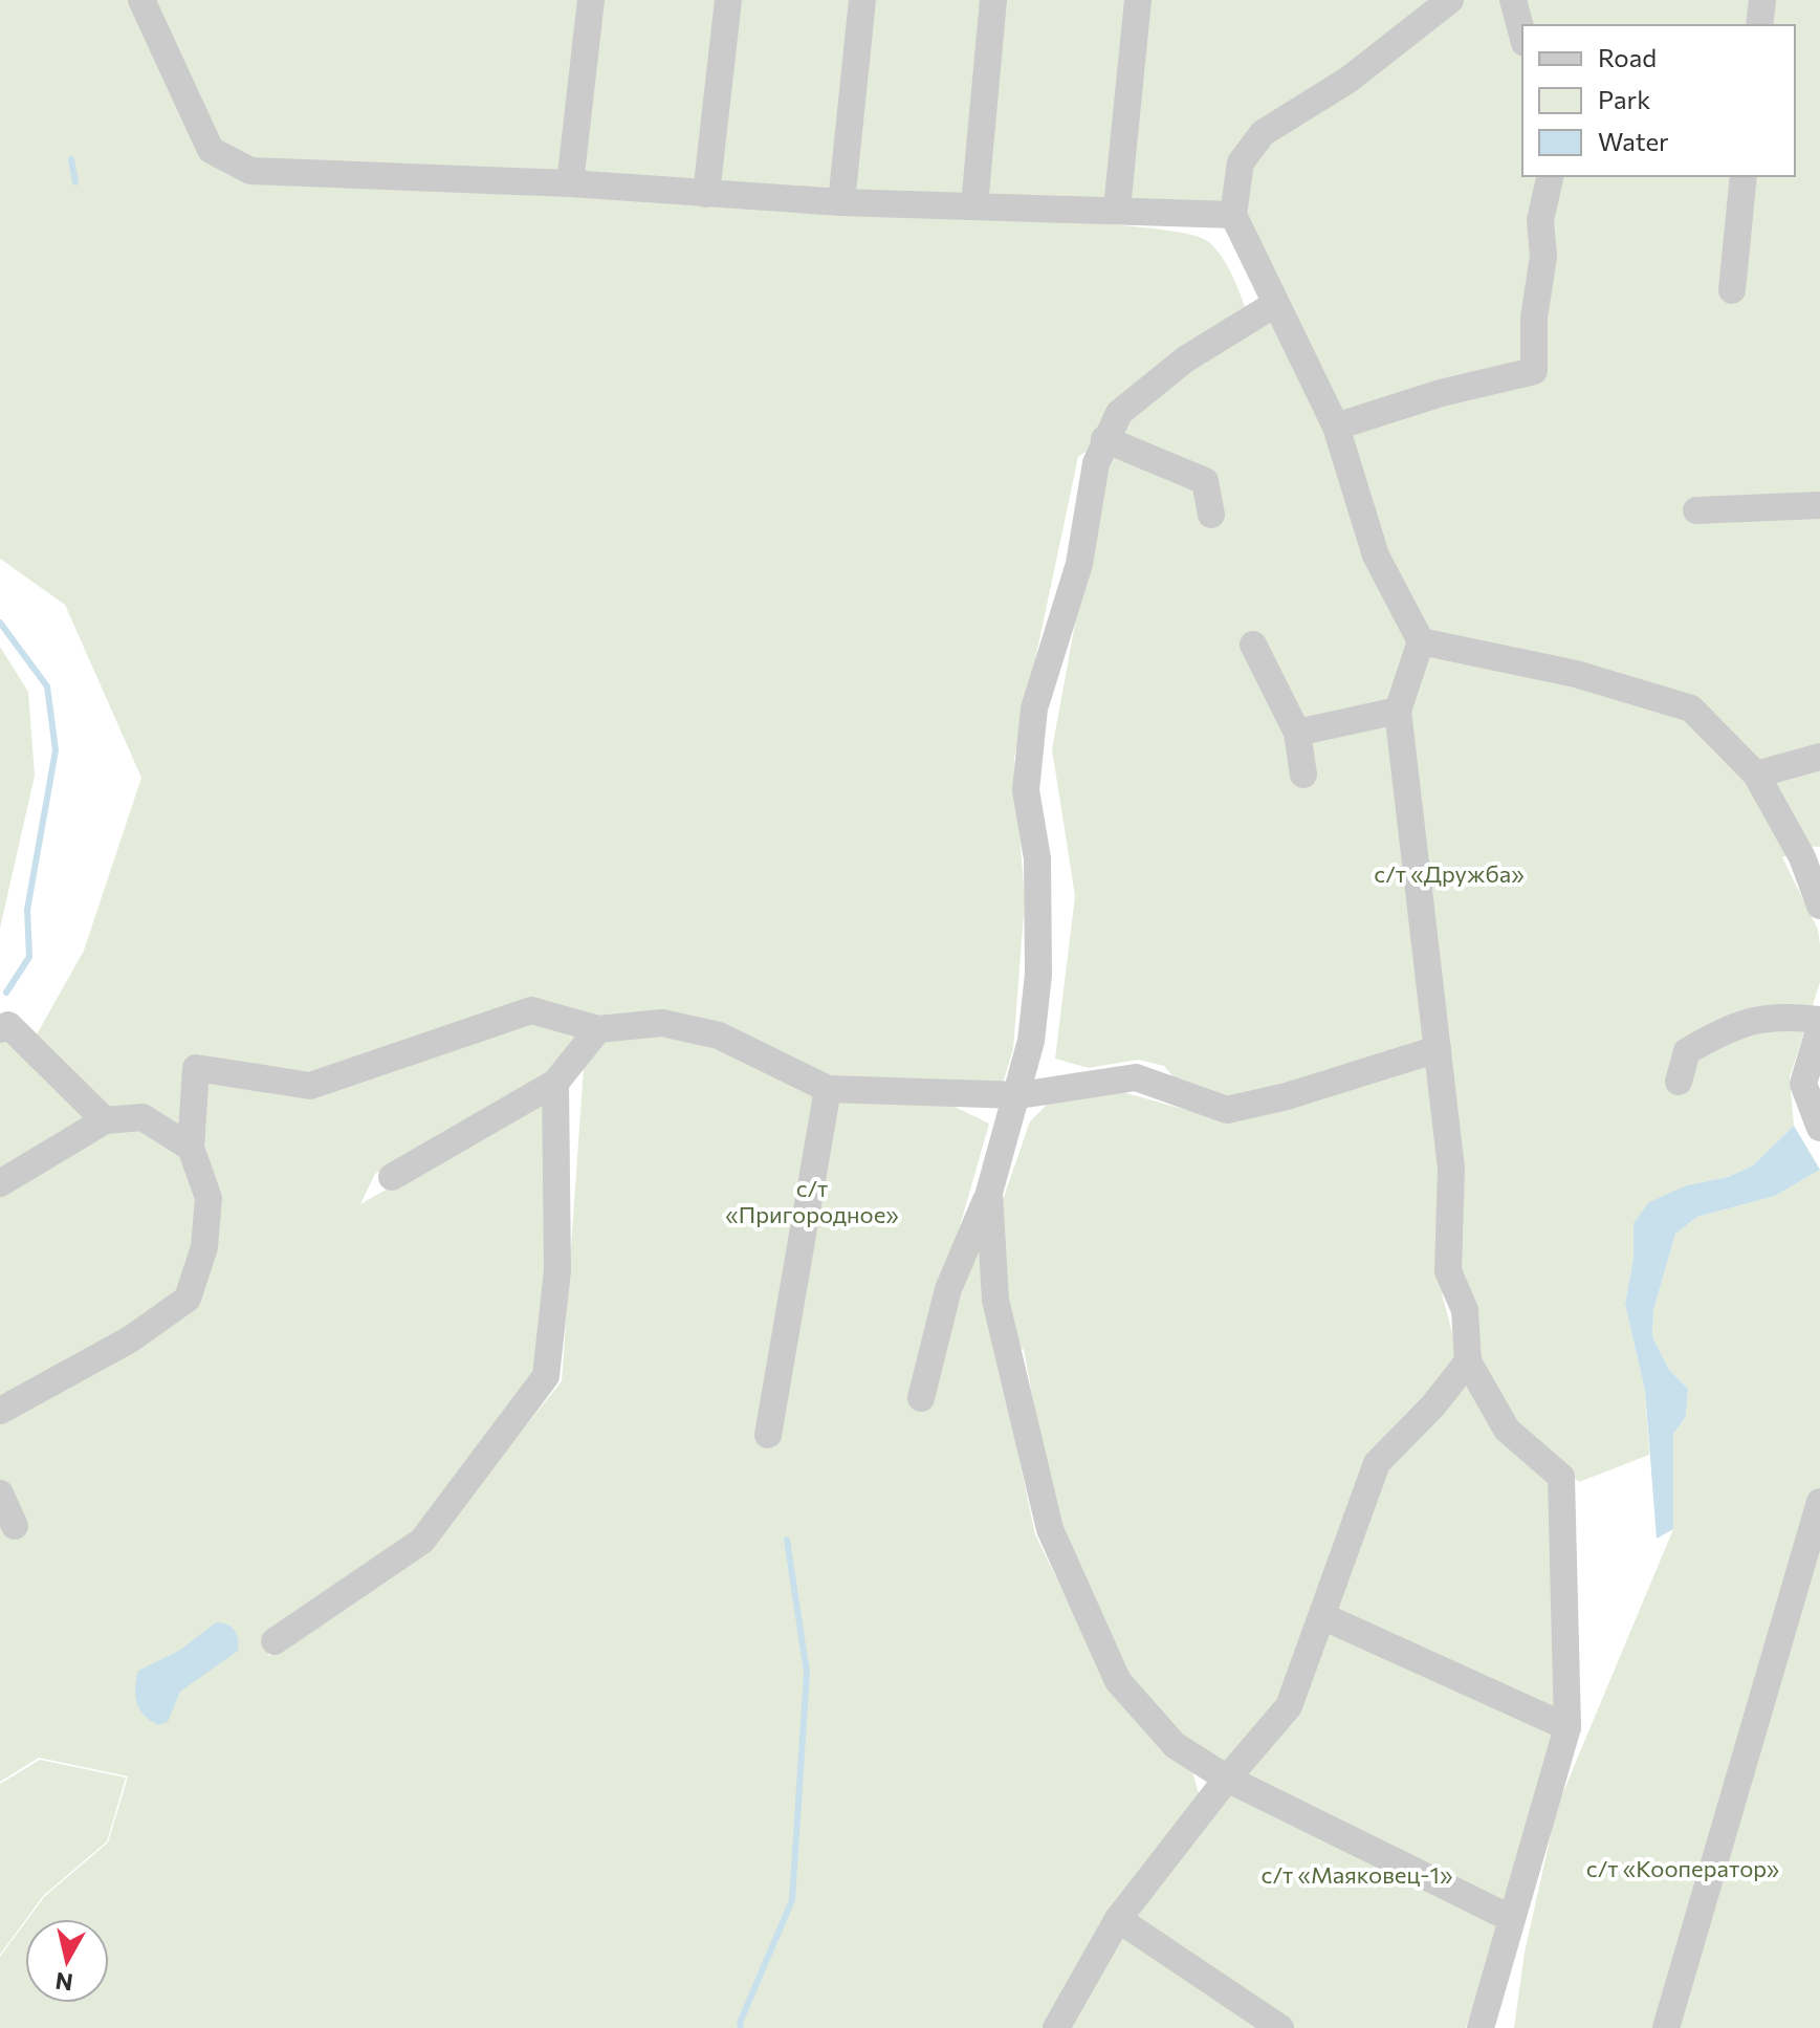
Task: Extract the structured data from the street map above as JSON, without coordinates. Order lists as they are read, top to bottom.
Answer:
{
  "parks": [
    "с/т «Дружба»",
    "с/т «Пригородное»",
    "с/т «Кооператор»",
    "с/т «Маяковец-1»"
  ],
  "legend": ["Road", "Park", "Water"],
  "north": "bottom"
}
